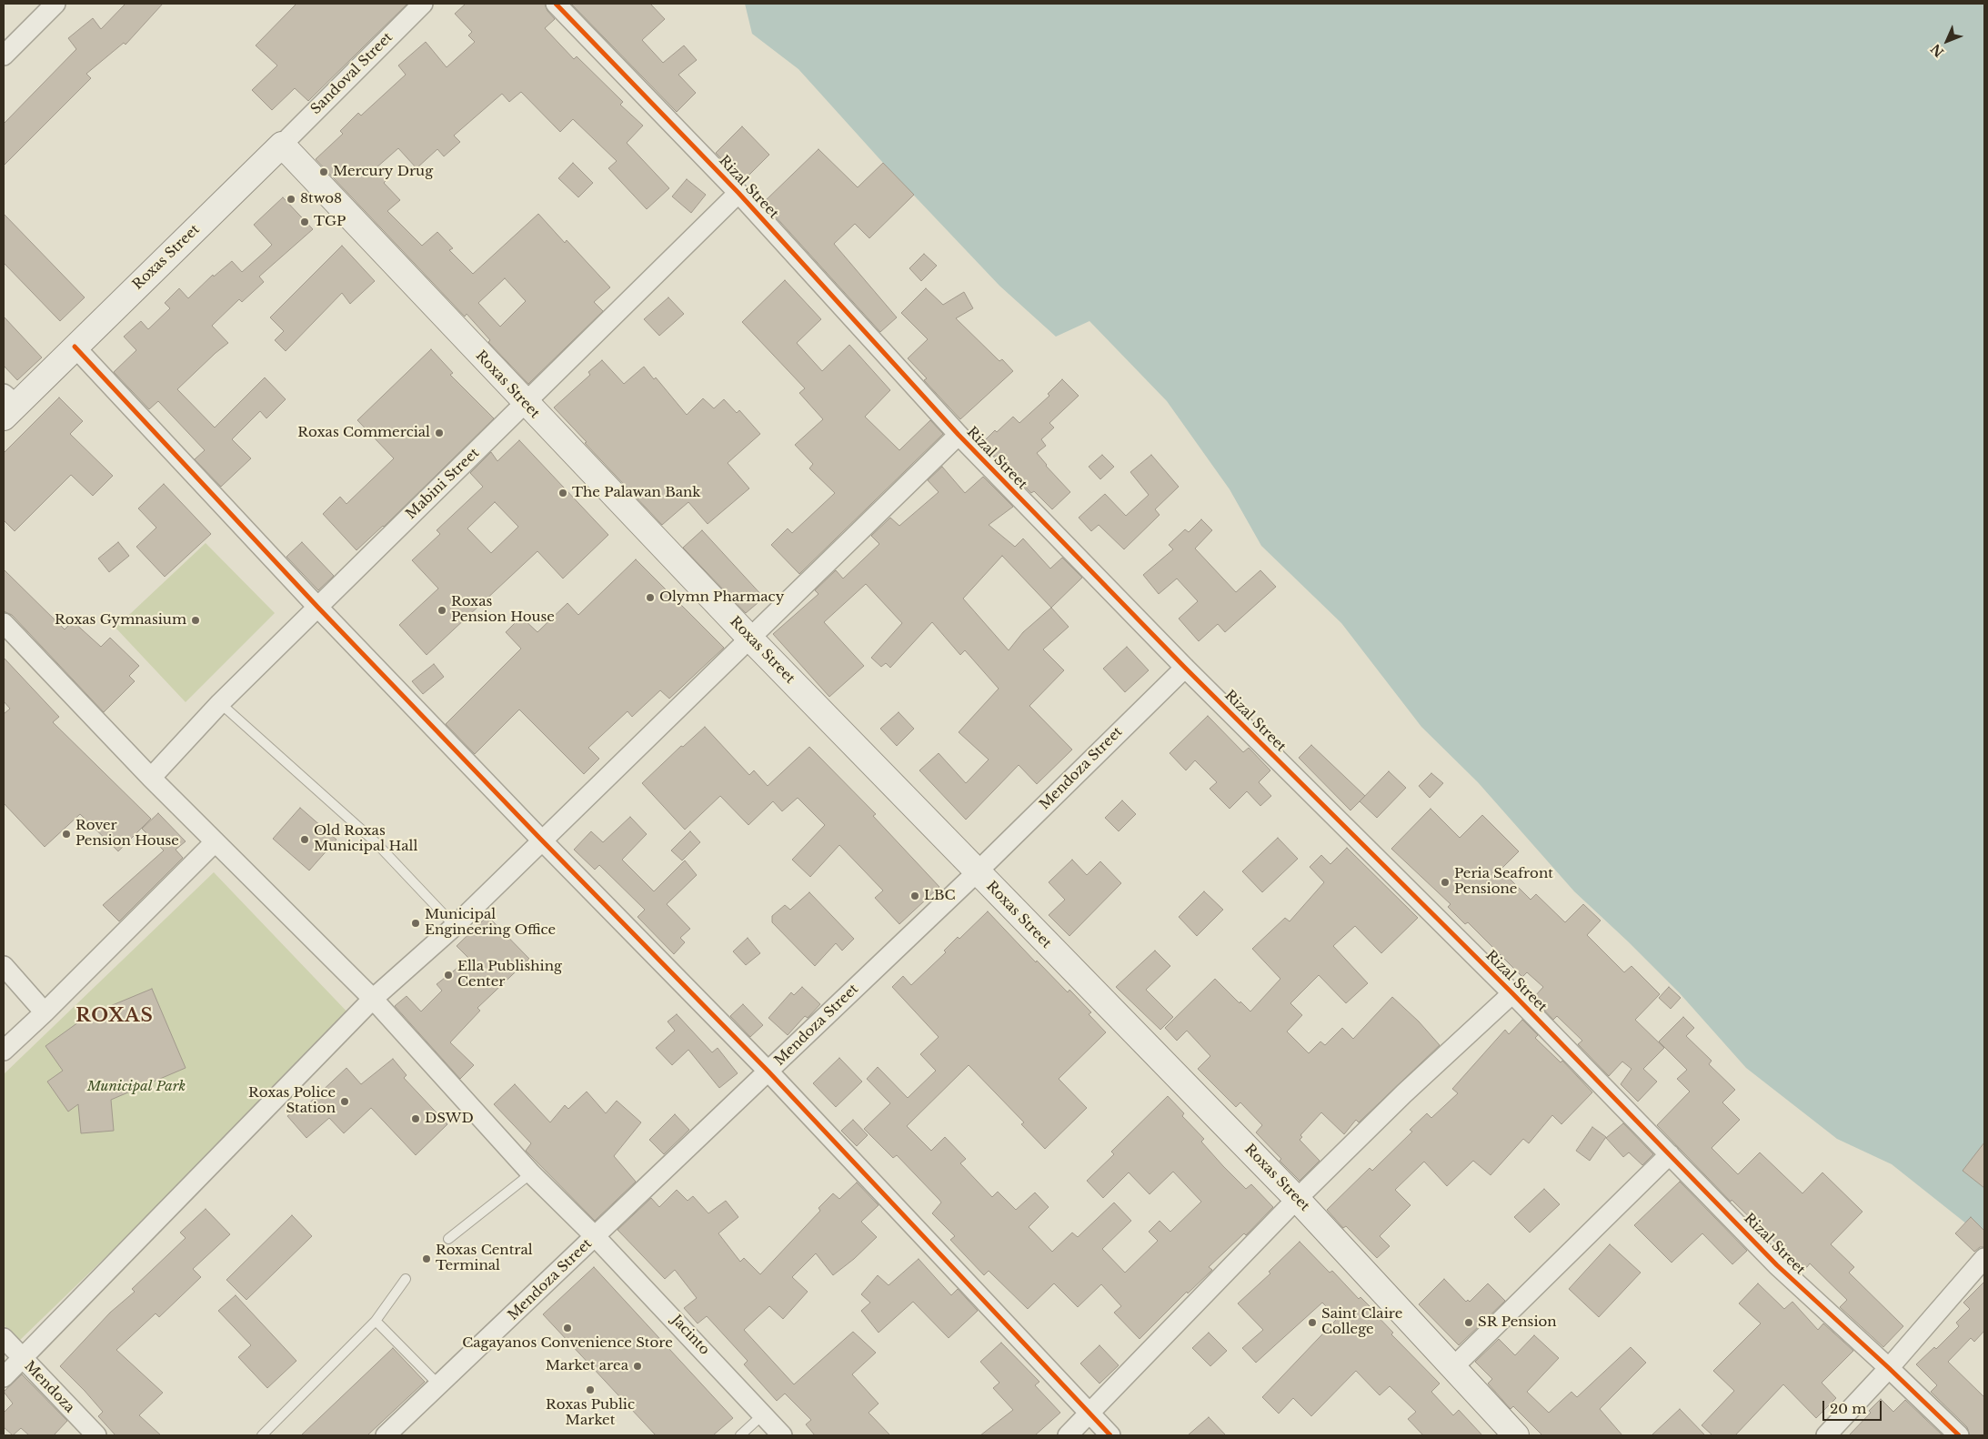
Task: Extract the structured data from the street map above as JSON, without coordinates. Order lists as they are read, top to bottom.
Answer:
{
  "streets": {
    "main road": ["Roxas Street"],
    "street": [
      "Sandoval Street",
      "Rizal Street",
      "Mabini Street",
      "Mendoza Street",
      "Jacinto",
      "Mendoza"
    ]
  },
  "crossings": [
    ["Sandoval Street", "Roxas Street"],
    ["Rizal Street", "Mabini Street"],
    ["Rizal Street", "Mendoza Street"],
    ["Roxas Street", "Mabini Street"],
    ["Roxas Street", "Mendoza Street"],
    ["Mabini Street", "Jacinto"],
    ["Mendoza Street", "Jacinto"]
  ],
  "districts": ["ROXAS"],
  "parks": ["Municipal Park"],
  "places": [
    "Mercury Drug",
    "8two8",
    "TGP",
    "Roxas Commercial",
    "The Palawan Bank",
    "Olymn Pharmacy",
    "Roxas Pension House",
    "Roxas Gymnasium",
    "Rover Pension House",
    "Old Roxas Municipal Hall",
    "Peria Seafront Pensione",
    "LBC",
    "Municipal Engineering Office",
    "Ella Publishing Center",
    "Roxas Police Station",
    "DSWD",
    "Roxas Central Terminal",
    "Saint Claire College",
    "SR Pension",
    "Cagayanos Convenience Store",
    "Market area",
    "Roxas Public Market"
  ],
  "scale_bar": "20 m",
  "north": "bottom left"
}
